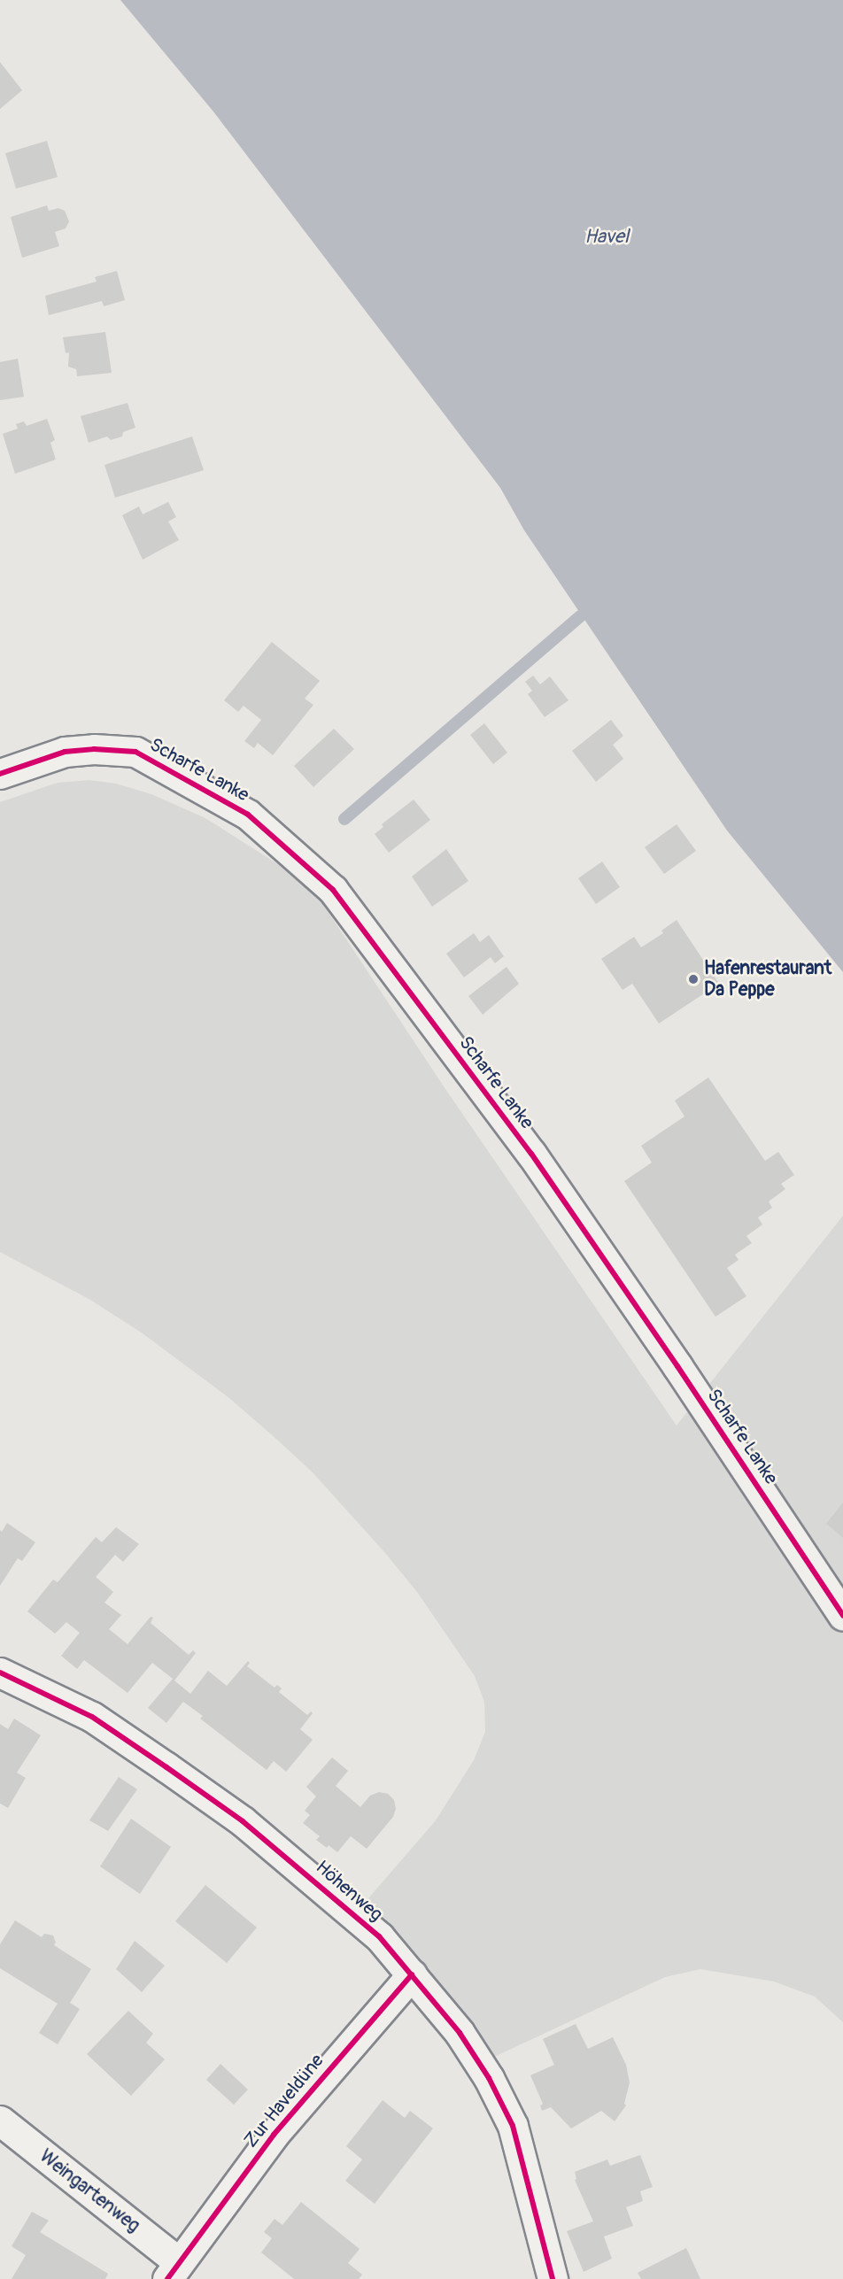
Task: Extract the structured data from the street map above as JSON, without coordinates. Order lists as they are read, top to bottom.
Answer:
{
  "streets": {
    "street": [
      "Scharfe Lanke",
      "Höhenweg",
      "Zur Haveldüne",
      "Weingartenweg"
    ]
  },
  "crossings": [
    ["Höhenweg", "Zur Haveldüne"],
    ["Zur Haveldüne", "Weingartenweg"]
  ],
  "water": ["Havel"],
  "places": ["Hafenrestaurant Da Peppe"]
}
